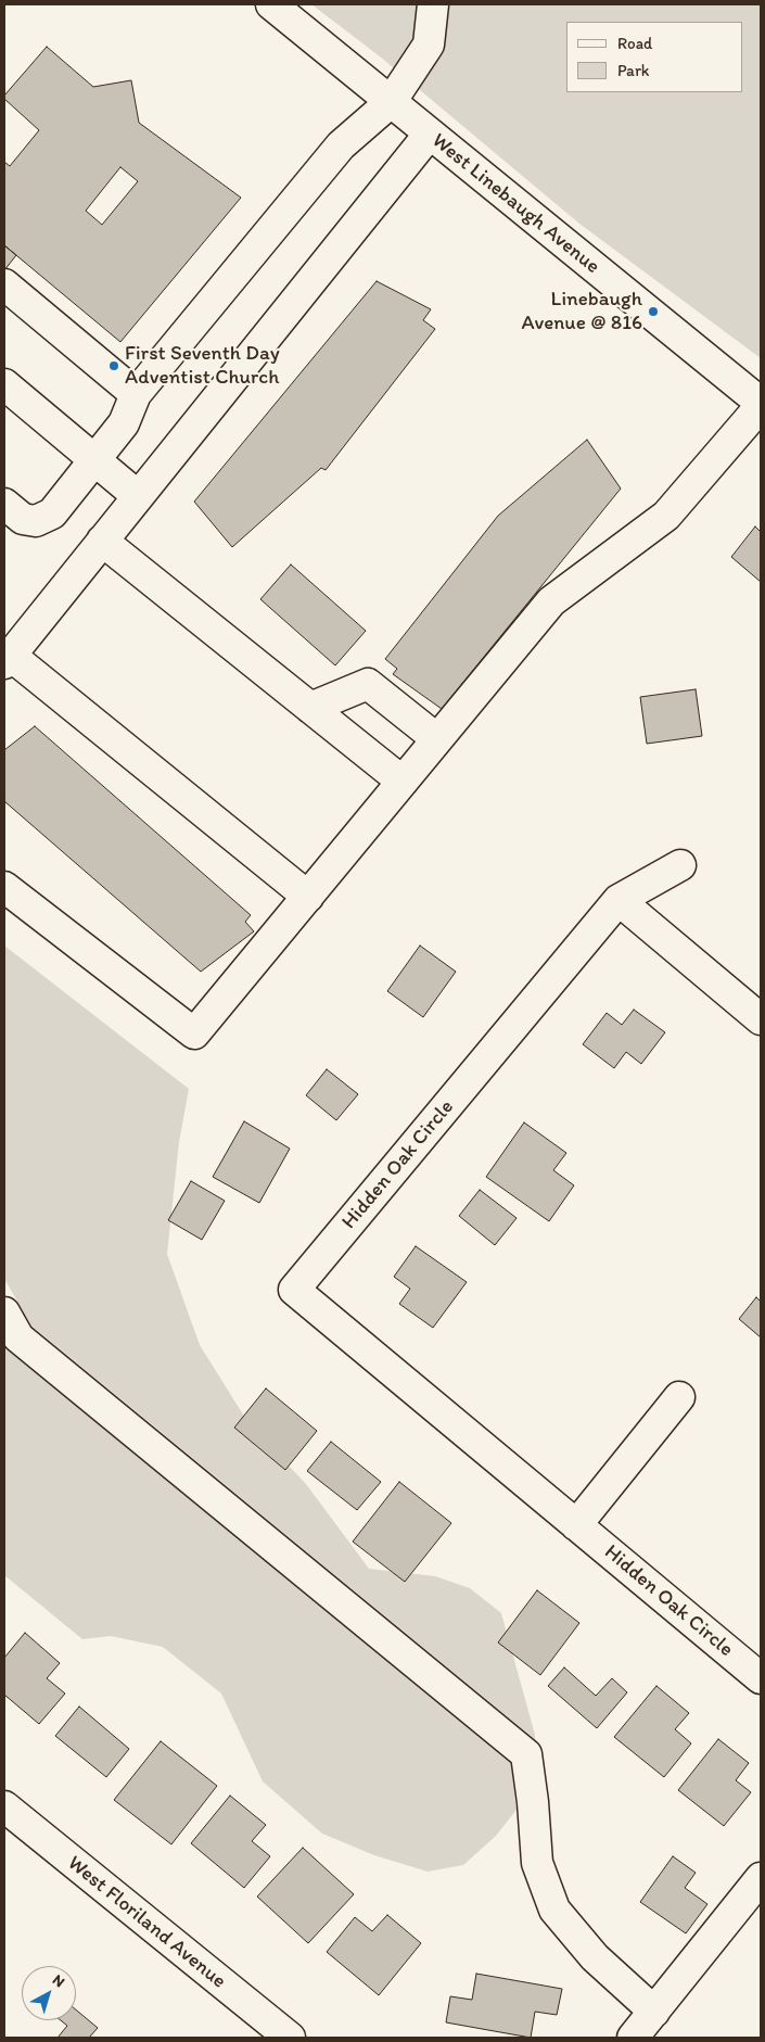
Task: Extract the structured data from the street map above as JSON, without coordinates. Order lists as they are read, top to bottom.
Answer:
{
  "streets": {
    "street": ["West Linebaugh Avenue", "Hidden Oak Circle", "West Floriland Avenue"]
  },
  "places": ["Linebaugh Avenue @ 816", "First Seventh Day Adventist Church"],
  "legend": ["Road", "Park"],
  "north": "top right"
}
